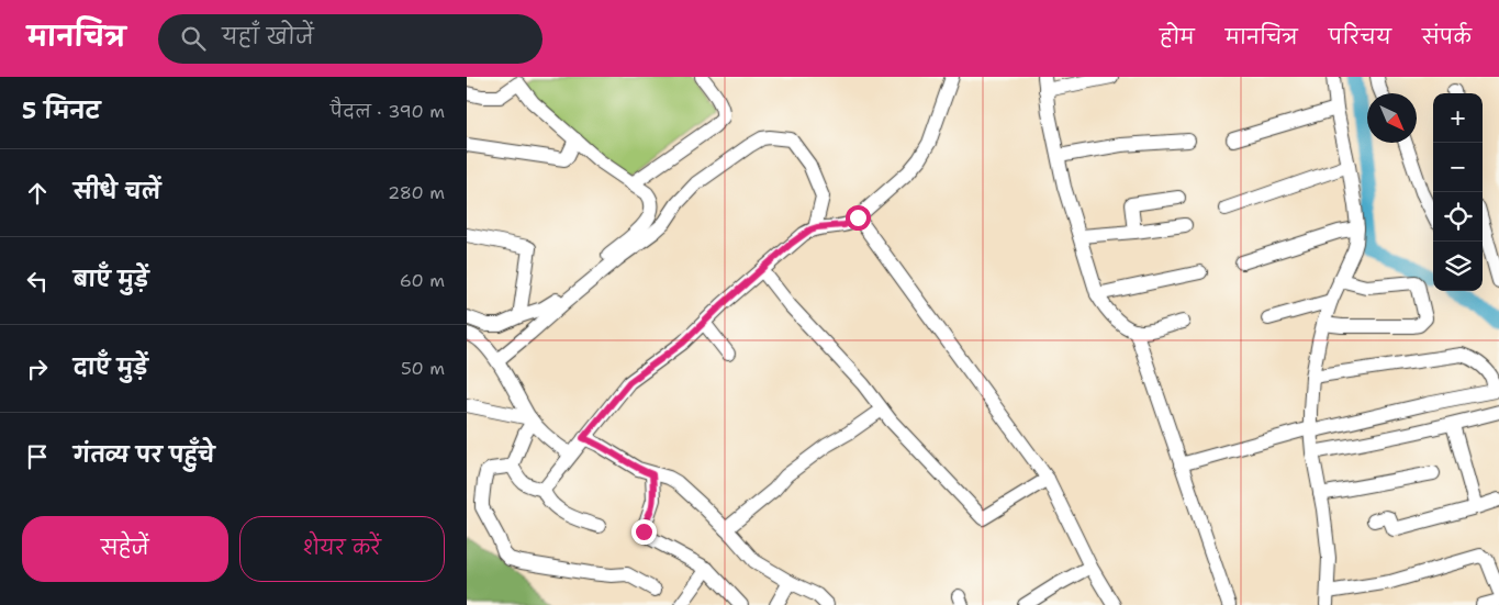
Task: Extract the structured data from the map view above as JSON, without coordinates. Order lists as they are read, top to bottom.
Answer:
{
  "north": "bottom right",
  "page": {
    "header": "मानचित्र",
    "search": "यहाँ खोजें",
    "nav": [
      "होम",
      "मानचित्र",
      "परिचय",
      "संपर्क"
    ],
    "heading": ["5 मिनट", "पैदल · 390 m"],
    "map_buttons": ["+", "−"],
    "list": [
      ["सीधे चलें", "280 m"],
      ["बाएँ मुड़ें", "60 m"],
      ["दाएँ मुड़ें", "50 m"],
      "गंतव्य पर पहुँचे"
    ],
    "buttons": ["सहेजें", "शेयर करें"]
  }
}
